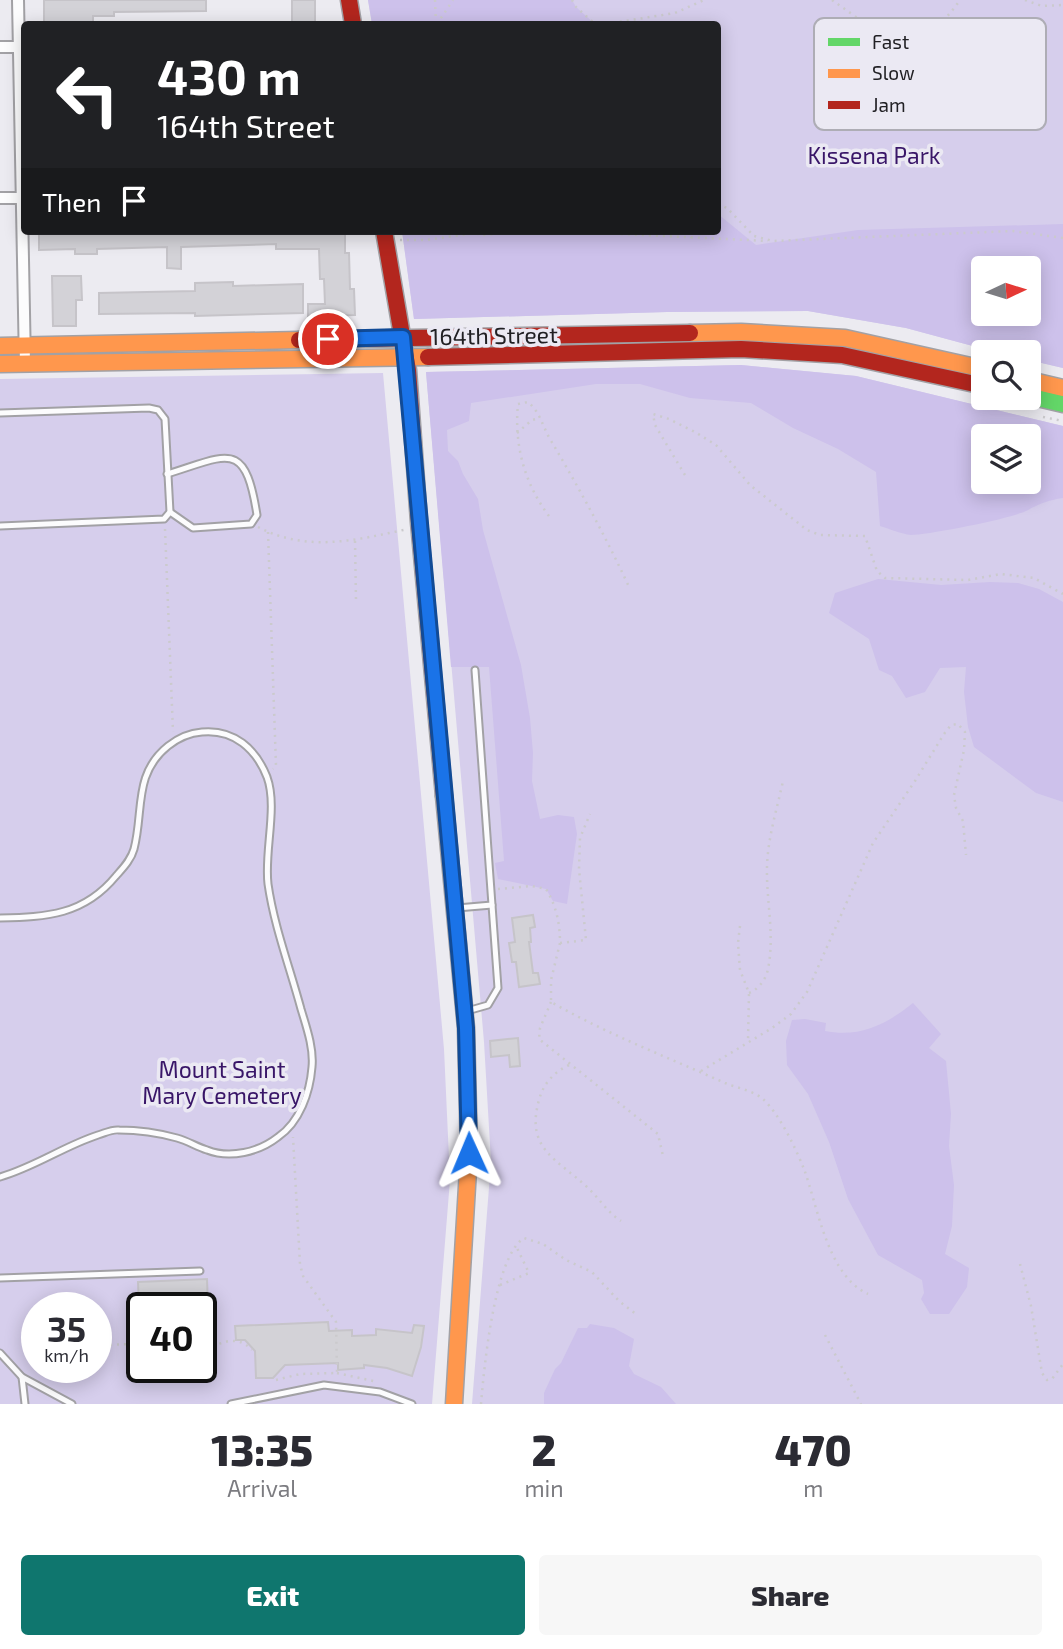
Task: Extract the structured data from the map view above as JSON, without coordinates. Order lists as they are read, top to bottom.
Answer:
{
  "streets": {
    "street": ["164th Street"]
  },
  "parks": ["Kissena Park", "Mount Saint Mary Cemetery"],
  "legend": ["Fast", "Slow", "Jam"],
  "north": "right",
  "page": {
    "turn": ["430 m", "164th Street"],
    "then": "Then",
    "speed": "35 km/h",
    "limit": "40",
    "eta": [
      "13:35",
      "Arrival",
      "2",
      "min",
      "470",
      "m"
    ],
    "buttons": ["Exit", "Share"]
  }
}
